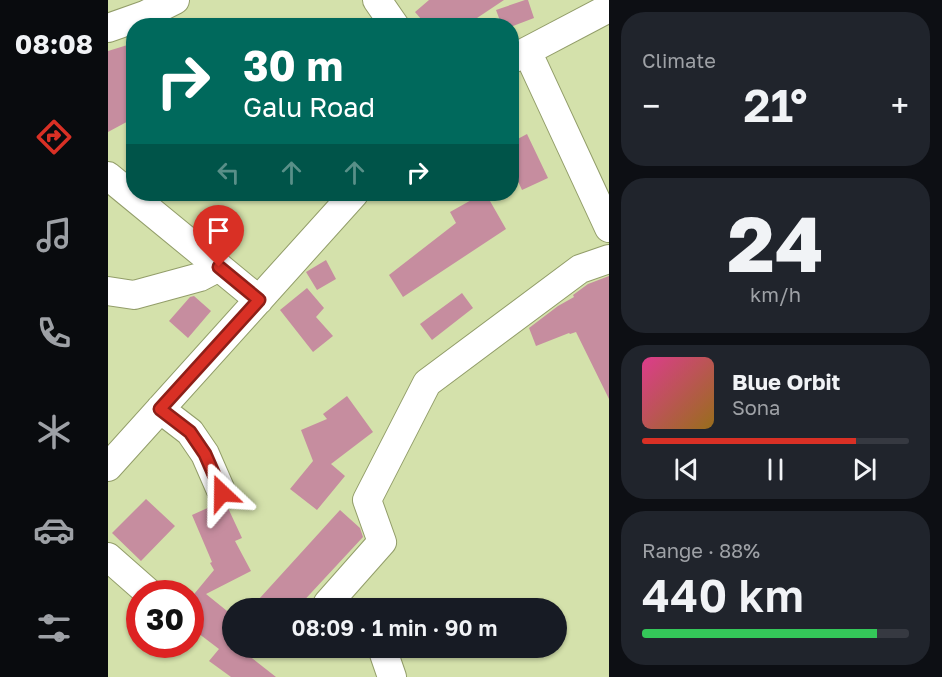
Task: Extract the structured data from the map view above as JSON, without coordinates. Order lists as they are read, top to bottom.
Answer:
{
  "page": {
    "tabs": "08:08",
    "tile": [
      "Climate",
      ["24", "km/h"],
      ["Range · 88%", "440 km"]
    ],
    "turn": ["30 m", "Galu Road"],
    "heat": ["−", "21°", "+"],
    "song": ["Blue Orbit", "Sona"],
    "limit": "30",
    "trip": "08:09 · 1 min · 90 m"
  }
}
